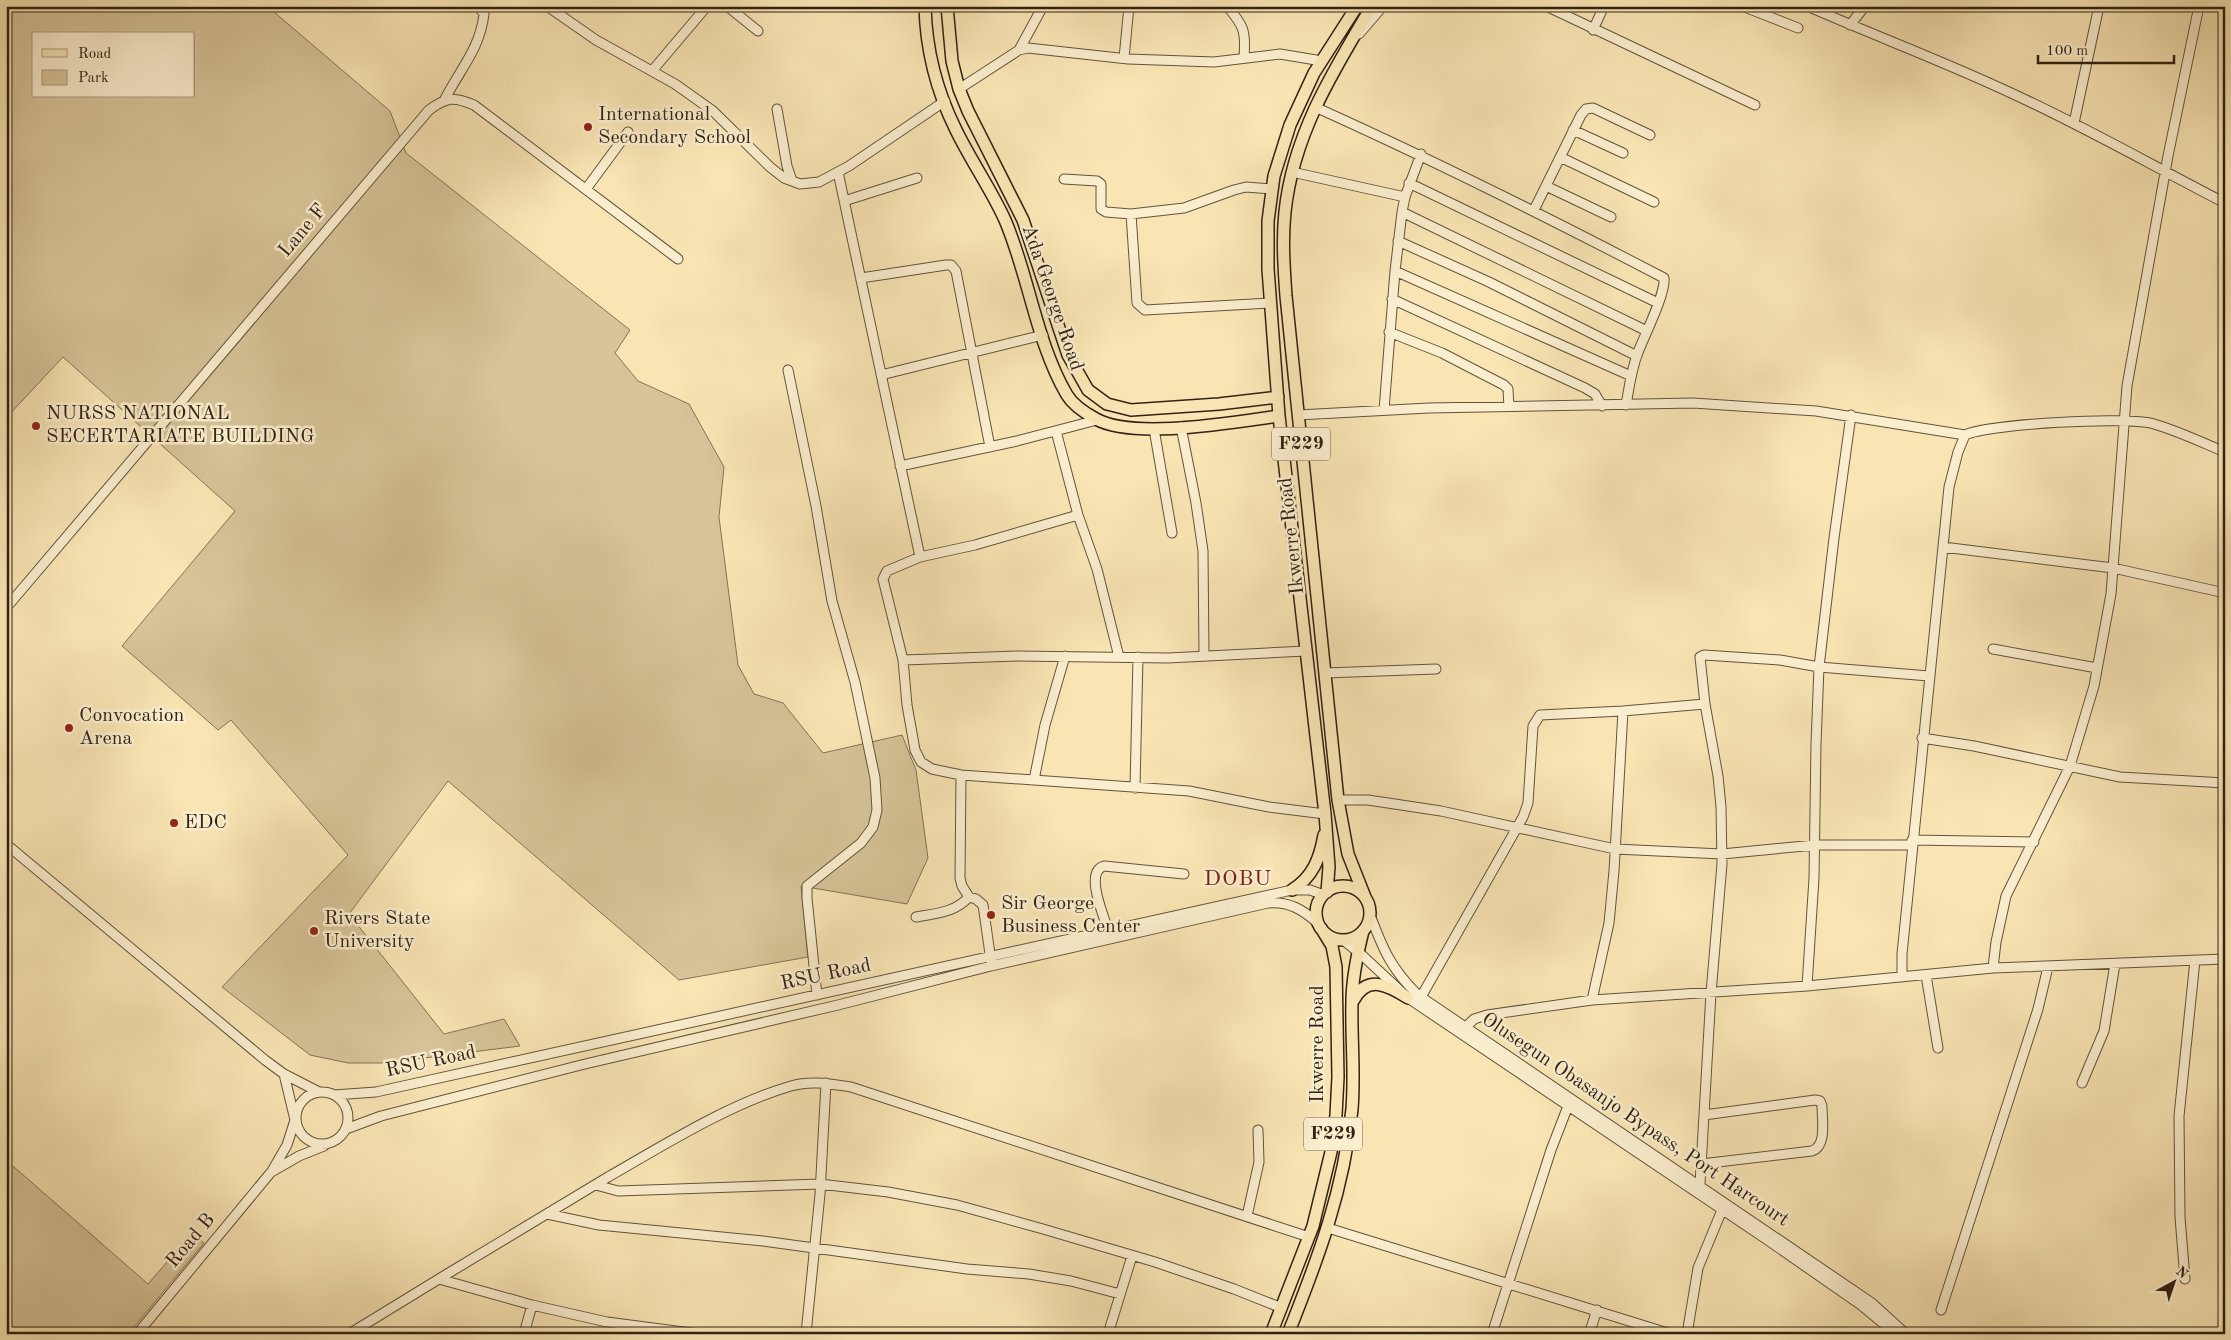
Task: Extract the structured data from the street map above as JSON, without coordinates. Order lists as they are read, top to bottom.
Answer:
{
  "streets": {
    "main road": ["Ada George Road", "F229", "Ikwerre Road"],
    "street": [
      "Lane F",
      "RSU Road",
      "Olusegun Obasanjo Bypass, Port Harcourt",
      "Road B"
    ]
  },
  "crossings": [
    ["Ada George Road", "Ikwerre Road"],
    ["F229", "Ikwerre Road"],
    ["F229", "RSU Road"],
    ["F229", "Olusegun Obasanjo Bypass, Port Harcourt"],
    ["Ikwerre Road", "RSU Road"],
    ["Ikwerre Road", "Olusegun Obasanjo Bypass, Port Harcourt"],
    ["RSU Road", "Olusegun Obasanjo Bypass, Port Harcourt"]
  ],
  "districts": ["DOBU"],
  "places": [
    "International Secondary School",
    "NURSS NATIONAL SECERTARIATE BUILDING",
    "Convocation Arena",
    "EDC",
    "Sir George Business Center",
    "Rivers State University"
  ],
  "legend": ["Road", "Park"],
  "scale_bar": "100 m",
  "north": "top right"
}
